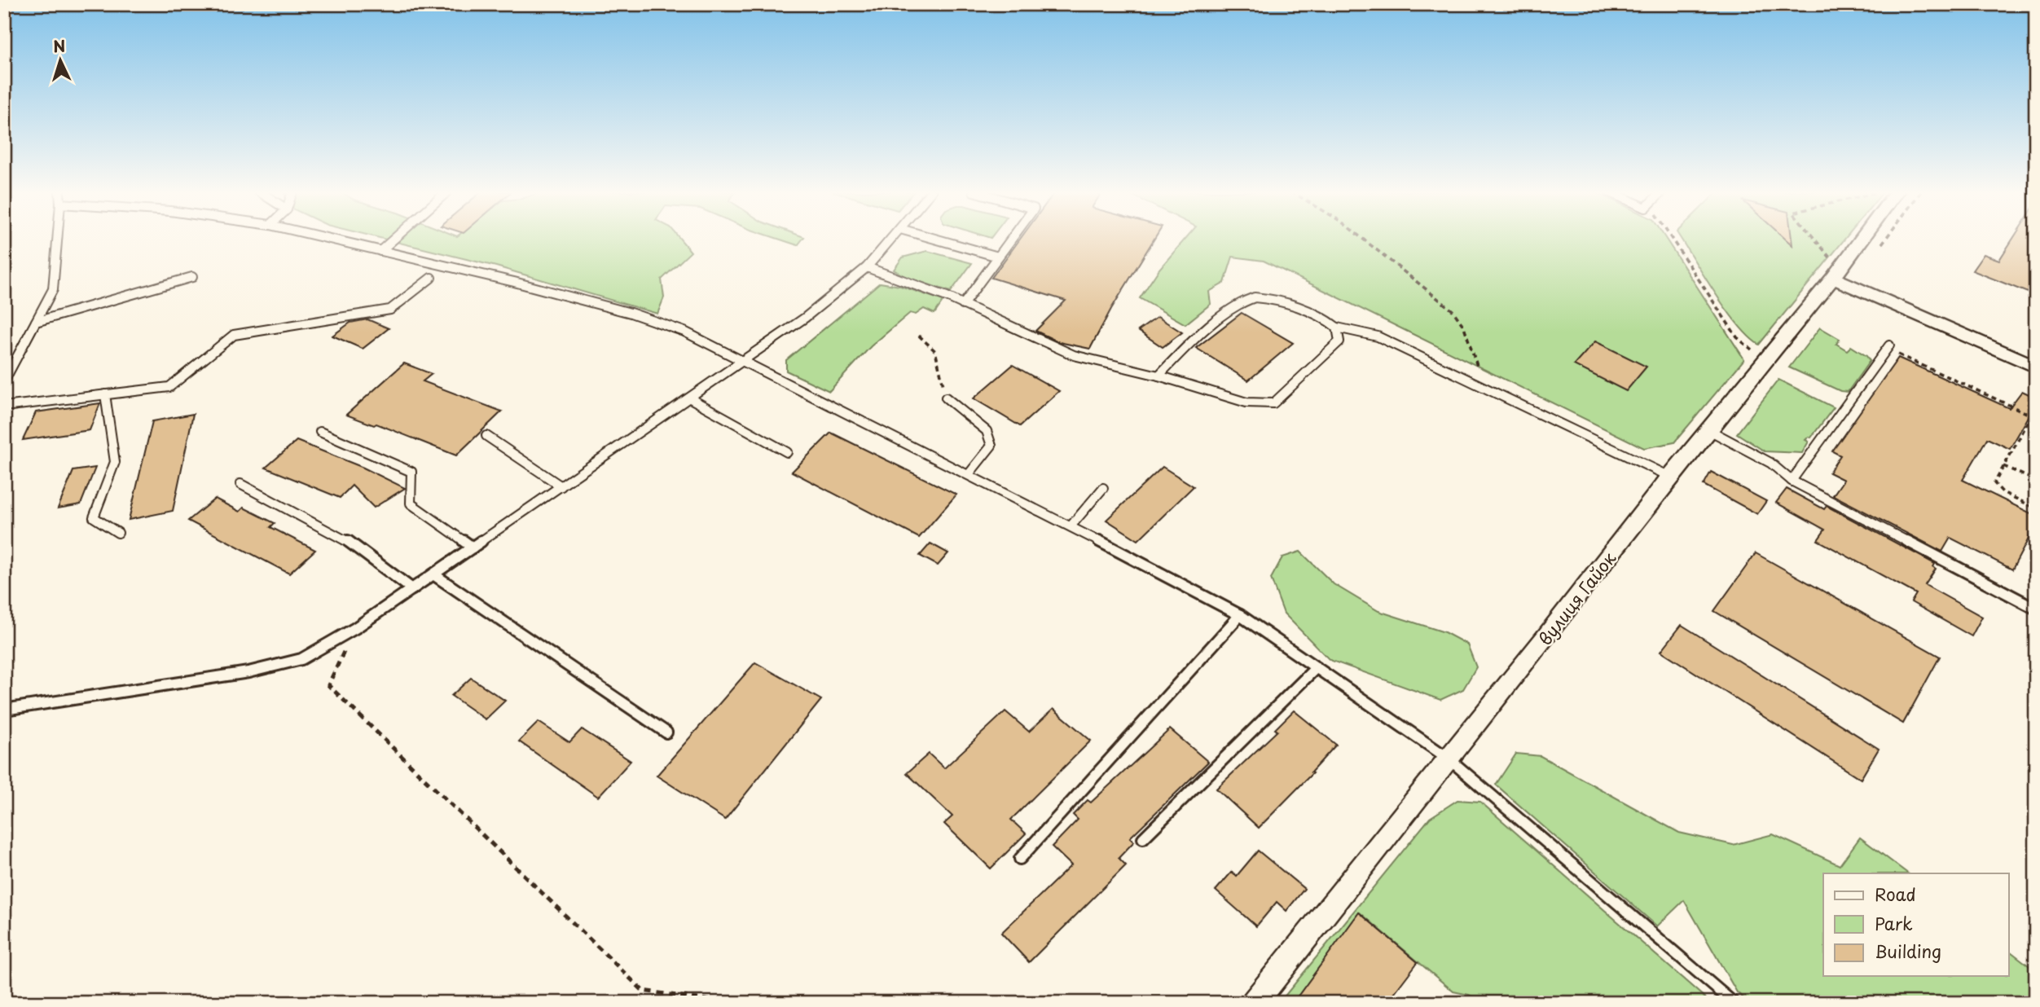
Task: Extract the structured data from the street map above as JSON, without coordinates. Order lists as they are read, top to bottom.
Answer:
{
  "streets": {
    "street": ["вулиця Гайок"]
  },
  "legend": ["Road", "Park", "Building"],
  "north": "top"
}
